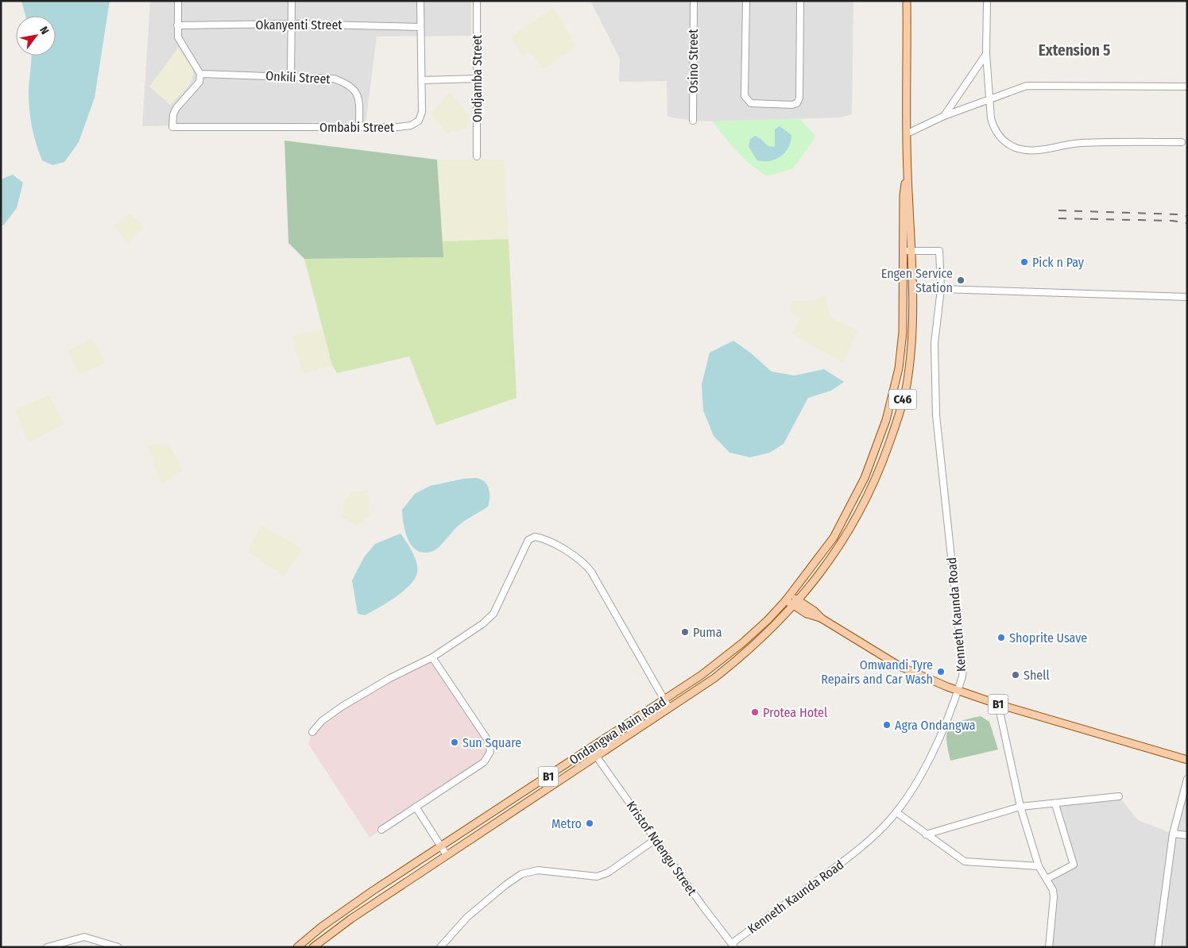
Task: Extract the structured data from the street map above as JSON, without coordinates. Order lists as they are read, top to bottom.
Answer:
{
  "streets": {
    "main road": ["C46", "B1", "Ondangwa Main Road"],
    "street": [
      "Okanyenti Street",
      "Osino Street",
      "Onkili Street",
      "Ondjamba Street",
      "Ombabi Street",
      "Kenneth Kaunda Road",
      "Kristof Ndengu Street"
    ]
  },
  "crossings": [
    ["Okanyenti Street", "Ombabi Street"],
    ["Onkili Street", "Ombabi Street"],
    ["C46", "Kenneth Kaunda Road"],
    ["C46", "B1"],
    ["C46", "Ondangwa Main Road"],
    ["Kenneth Kaunda Road", "B1"],
    ["Kenneth Kaunda Road", "Kristof Ndengu Street"],
    ["B1", "Ondangwa Main Road"],
    ["Ondangwa Main Road", "Kristof Ndengu Street"]
  ],
  "districts": ["Extension 5"],
  "places": [
    "Pick n Pay",
    "Engen Service Station",
    "Puma",
    "Shoprite Usave",
    "Omwandi Tyre Repairs and Car Wash",
    "Shell",
    "Protea Hotel",
    "Agra Ondangwa",
    "Sun Square",
    "Metro"
  ],
  "north": "top right"
}
